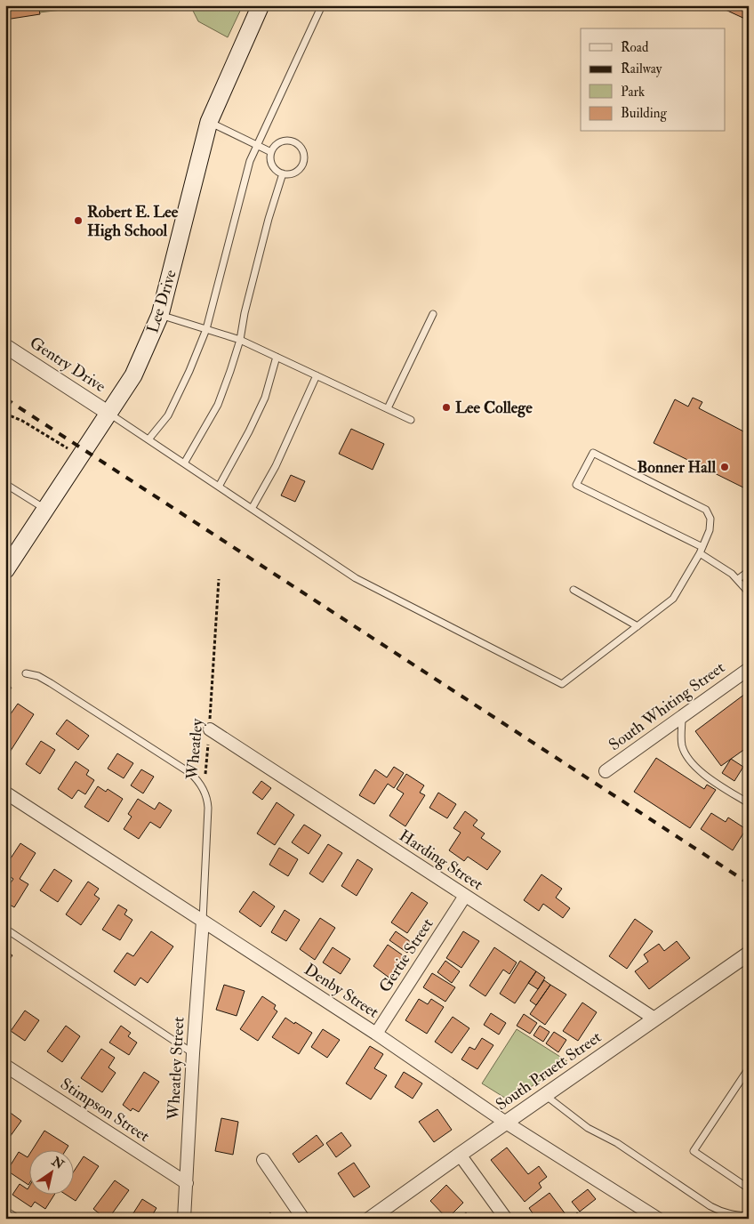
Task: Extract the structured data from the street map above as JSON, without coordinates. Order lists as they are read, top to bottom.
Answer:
{
  "streets": {
    "main road": ["Lee Drive"],
    "street": [
      "Gentry Drive",
      "South Whiting Street",
      "Harding Street",
      "Gertie Street",
      "Denby Street",
      "Wheatley Street",
      "South Pruett Street",
      "Stimpson Street"
    ],
    "lane": ["Wheatley"]
  },
  "crossings": [
    ["Lee Drive", "Gentry Drive"],
    ["Wheatley", "Harding Street"],
    ["Wheatley", "Denby Street"],
    ["Wheatley", "Wheatley Street"],
    ["Harding Street", "Gertie Street"],
    ["Harding Street", "South Pruett Street"],
    ["Gertie Street", "Denby Street"],
    ["Denby Street", "Wheatley Street"],
    ["Denby Street", "South Pruett Street"],
    ["Wheatley Street", "Stimpson Street"]
  ],
  "places": ["Robert E. Lee High School", "Lee College", "Bonner Hall"],
  "legend": [
    "Road",
    "Railway",
    "Park",
    "Building"
  ],
  "north": "top right"
}
